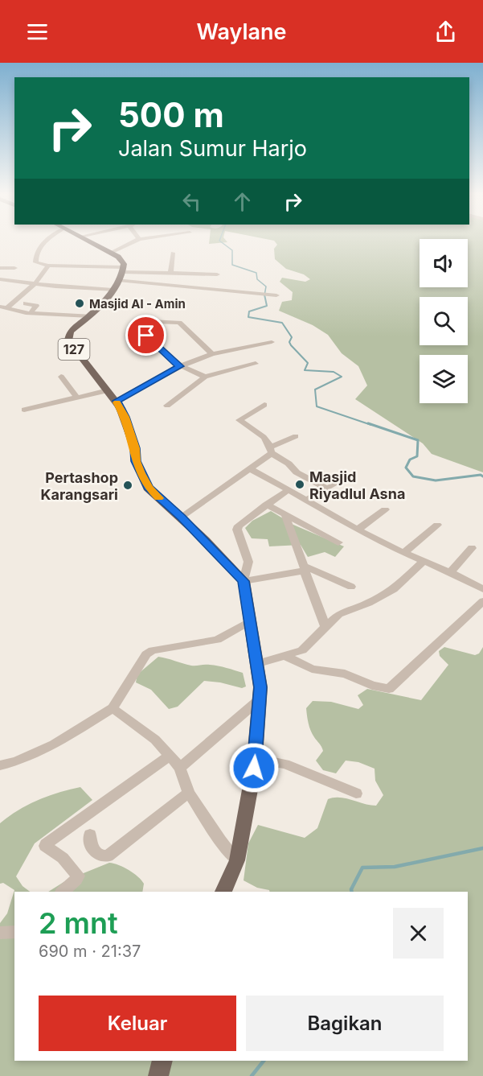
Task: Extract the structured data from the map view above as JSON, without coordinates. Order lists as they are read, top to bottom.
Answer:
{
  "streets": {
    "main road": ["127"]
  },
  "places": ["Masjid Al - Amin", "Masjid Riyadlul Asna", "Pertashop Karangsari"],
  "page": {
    "header": "Waylane",
    "turn": ["500 m", "Jalan Sumur Harjo"],
    "heading": ["2 mnt", "690 m · 21:37"],
    "buttons": ["Keluar", "Bagikan"]
  }
}
